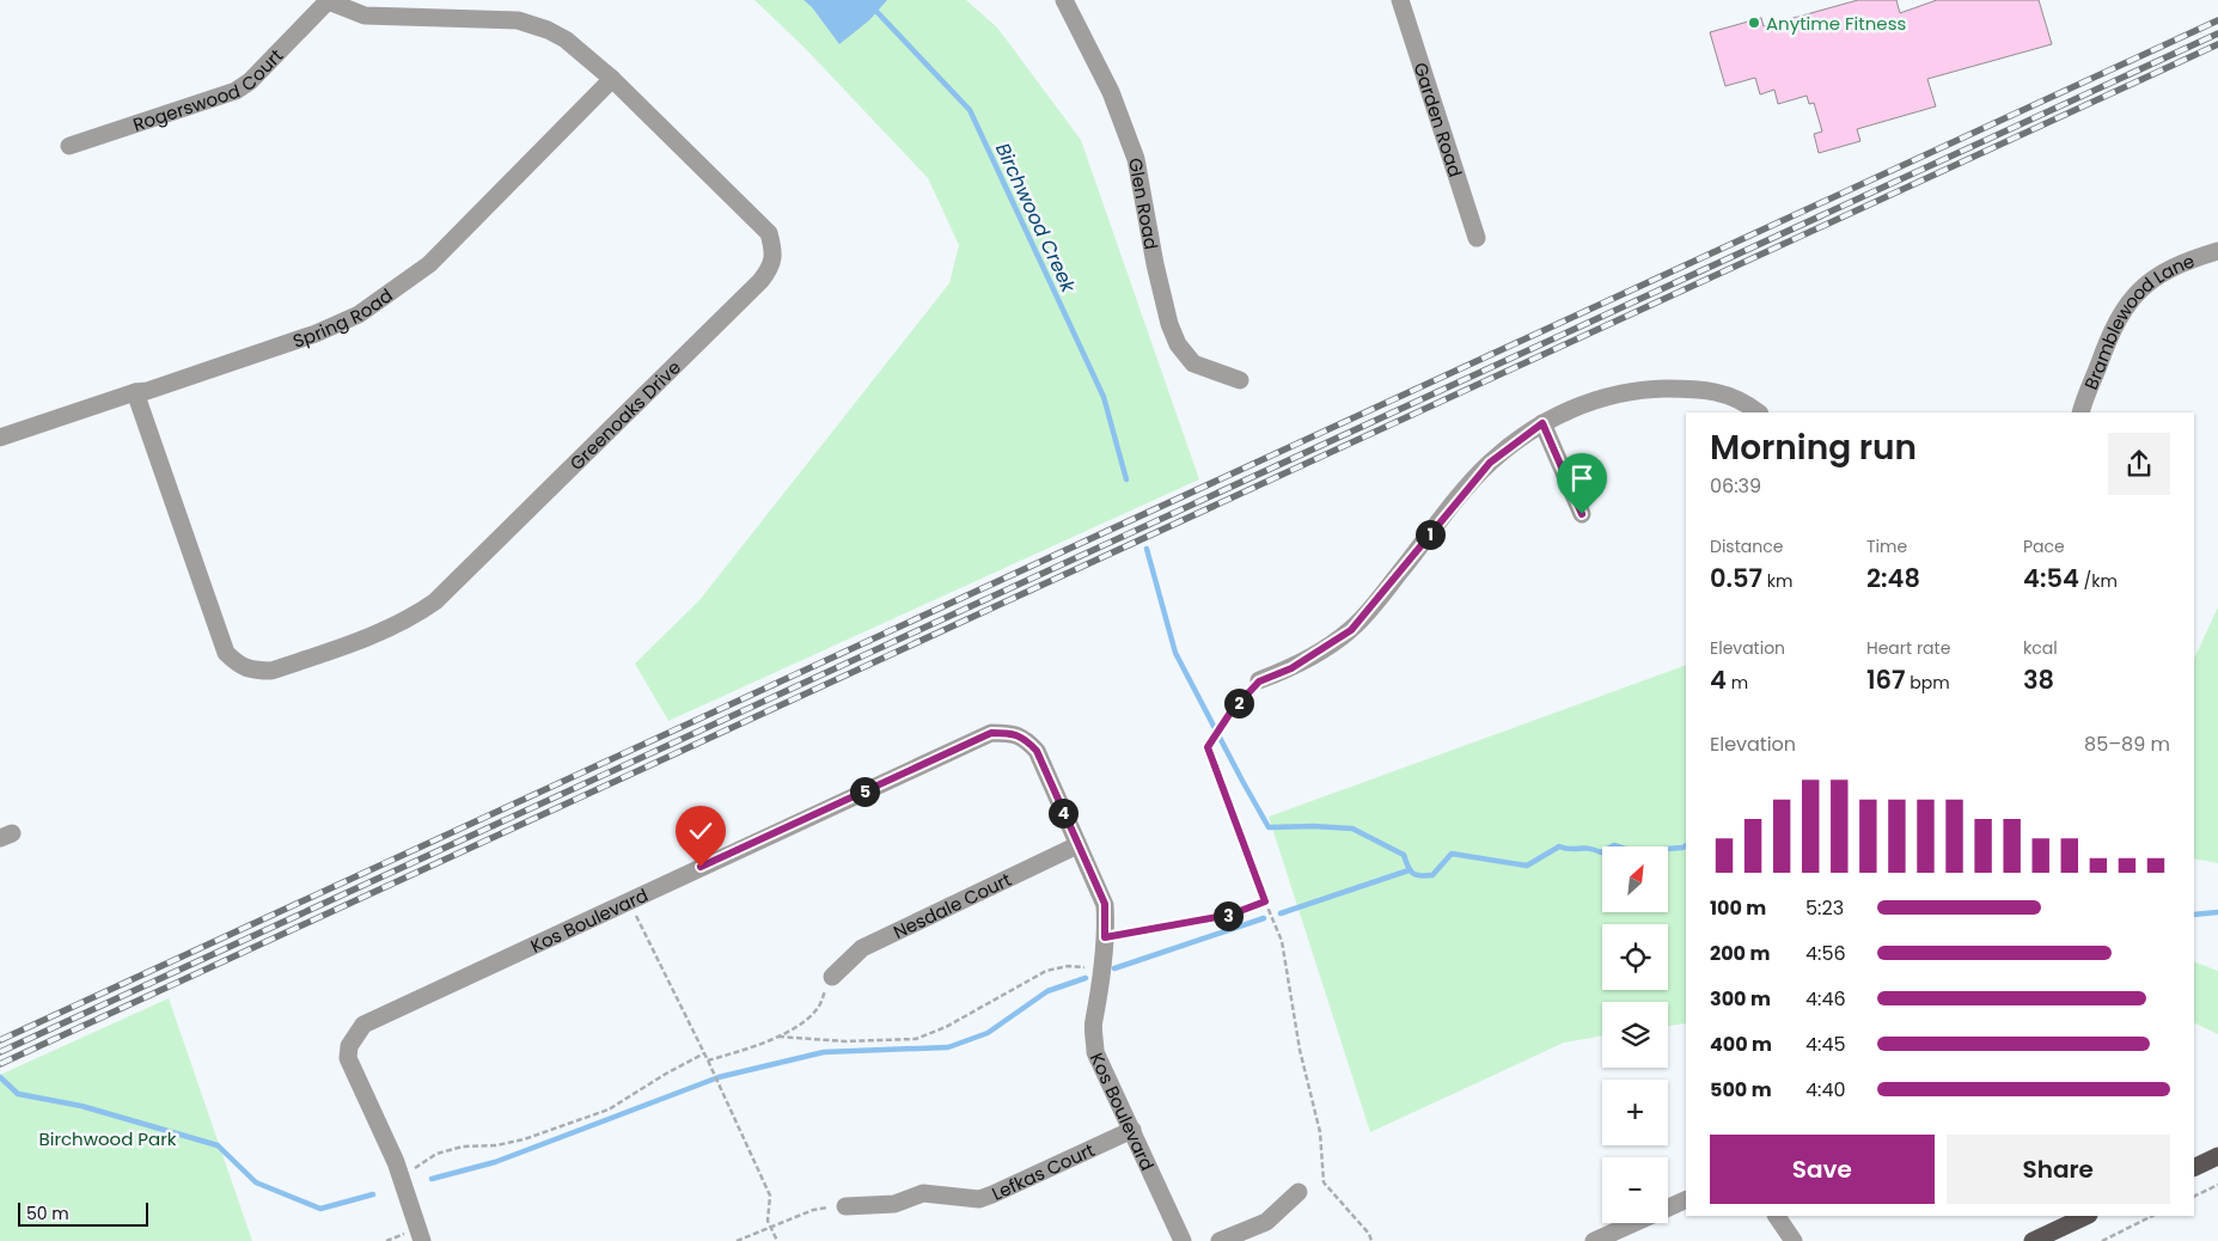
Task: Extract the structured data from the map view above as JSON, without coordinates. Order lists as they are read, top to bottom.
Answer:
{
  "streets": {
    "street": [
      "Rogerswood Court",
      "Garden Road",
      "Glen Road",
      "Spring Road",
      "Bramblewood Lane",
      "Greenoaks Drive",
      "Nesdale Court",
      "Kos Boulevard",
      "Lefkas Court"
    ]
  },
  "crossings": [
    ["Rogerswood Court", "Greenoaks Drive"],
    ["Spring Road", "Greenoaks Drive"],
    ["Nesdale Court", "Kos Boulevard"],
    ["Kos Boulevard", "Lefkas Court"]
  ],
  "water": ["Birchwood Creek"],
  "parks": ["Birchwood Park"],
  "places": ["Anytime Fitness"],
  "scale_bar": "50 m",
  "north": "top right",
  "page": {
    "heading": ["Morning run", "06:39"],
    "stats": [
      ["Distance", "0.57 km"],
      ["Time", "2:48"],
      ["Pace", "4:54 /km"],
      ["Elevation", "4 m"],
      ["Heart rate", "167 bpm"],
      ["kcal", "38"]
    ],
    "pins": [
      "1",
      "2",
      "5",
      "4",
      "3"
    ],
    "chart": ["Elevation", "85–89 m"],
    "map_buttons": ["+", "−"],
    "list": [
      {
        "name": "100 m",
        "note": "5:23"
      },
      {
        "name": "200 m",
        "note": "4:56"
      },
      {
        "name": "300 m",
        "note": "4:46"
      },
      {
        "name": "400 m",
        "note": "4:45"
      },
      {
        "name": "500 m",
        "note": "4:40"
      }
    ],
    "buttons": ["Save", "Share"],
    "scale": "50 m"
  }
}
